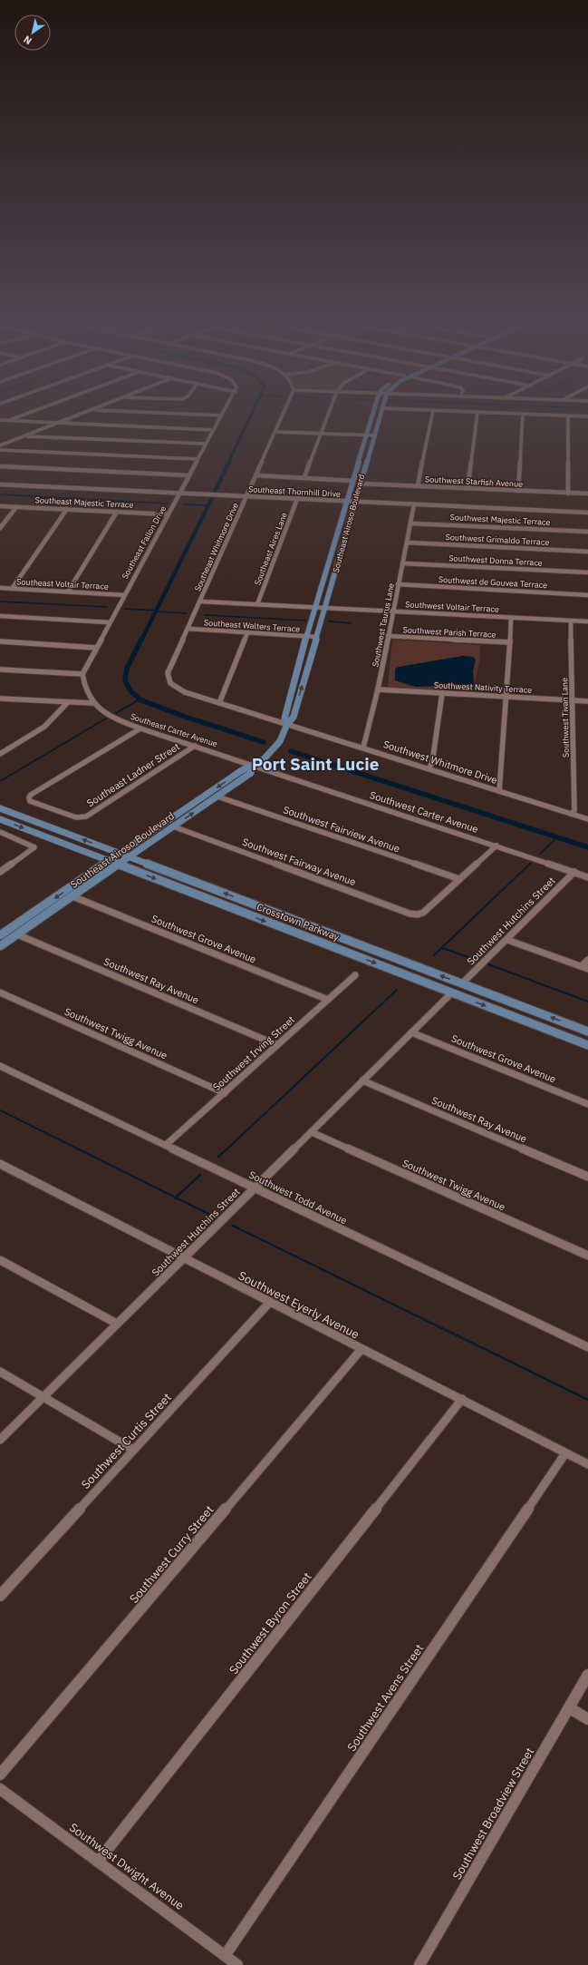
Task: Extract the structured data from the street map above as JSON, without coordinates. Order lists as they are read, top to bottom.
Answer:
{
  "streets": {
    "main road": ["Southeast Airoso Boulevard", "Crosstown Parkway"],
    "street": [
      "Southwest Starfish Avenue",
      "Southeast Thornhill Drive",
      "Southeast Majestic Terrace",
      "Southwest Majestic Terrace",
      "Southwest Grimaldo Terrace",
      "Southeast Fallon Drive",
      "Southeast Whitmore Drive",
      "Southeast Aires Lane",
      "Southwest Donna Terrace",
      "Southwest de Gouvea Terrace",
      "Southeast Voltair Terrace",
      "Southwest Voltair Terrace",
      "Southwest Taurus Lane",
      "Southeast Walters Terrace",
      "Southwest Parish Terrace",
      "Southwest Nativity Terrace",
      "Southwest Tivan Lane",
      "Southeast Carter Avenue",
      "Southwest Whitmore Drive",
      "Southeast Ladner Street",
      "Southwest Carter Avenue",
      "Southwest Fairview Avenue",
      "Southwest Fairway Avenue",
      "Southwest Hutchins Street",
      "Southwest Grove Avenue",
      "Southwest Ray Avenue",
      "Southwest Twigg Avenue",
      "Southwest Irving Street",
      "Southwest Todd Avenue",
      "Southwest Eyerly Avenue",
      "Southwest Curtis Street",
      "Southwest Curry Street",
      "Southwest Byron Street",
      "Southwest Avens Street",
      "Southwest Broadview Street",
      "Southwest Dwight Avenue"
    ]
  },
  "crossings": [
    ["Southwest Starfish Avenue", "Southeast Airoso Boulevard"],
    ["Southeast Thornhill Drive", "Southeast Airoso Boulevard"],
    ["Southeast Thornhill Drive", "Southeast Fallon Drive"],
    ["Southeast Thornhill Drive", "Southeast Whitmore Drive"],
    ["Southeast Thornhill Drive", "Southeast Aires Lane"],
    ["Southeast Thornhill Drive", "Southwest Taurus Lane"],
    ["Southeast Majestic Terrace", "Southeast Fallon Drive"],
    ["Southwest Majestic Terrace", "Southwest Taurus Lane"],
    ["Southeast Airoso Boulevard", "Southeast Whitmore Drive"],
    ["Southeast Airoso Boulevard", "Southwest Voltair Terrace"],
    ["Southeast Airoso Boulevard", "Southeast Walters Terrace"],
    ["Southeast Airoso Boulevard", "Southeast Carter Avenue"],
    ["Southeast Airoso Boulevard", "Southwest Whitmore Drive"],
    ["Southeast Airoso Boulevard", "Southwest Carter Avenue"],
    ["Southeast Airoso Boulevard", "Southwest Fairview Avenue"],
    ["Southeast Airoso Boulevard", "Southwest Fairway Avenue"],
    ["Southeast Airoso Boulevard", "Crosstown Parkway"],
    ["Southeast Airoso Boulevard", "Southwest Grove Avenue"],
    ["Southeast Airoso Boulevard", "Southwest Ray Avenue"],
    ["Southwest Grimaldo Terrace", "Southwest Taurus Lane"],
    ["Southeast Fallon Drive", "Southeast Voltair Terrace"],
    ["Southeast Whitmore Drive", "Southeast Walters Terrace"],
    ["Southeast Whitmore Drive", "Southwest Whitmore Drive"],
    ["Southwest Donna Terrace", "Southwest Taurus Lane"],
    ["Southwest de Gouvea Terrace", "Southwest Taurus Lane"],
    ["Southwest Voltair Terrace", "Southwest Taurus Lane"],
    ["Southwest Voltair Terrace", "Southwest Tivan Lane"],
    ["Southwest Taurus Lane", "Southwest Parish Terrace"],
    ["Southwest Taurus Lane", "Southwest Nativity Terrace"],
    ["Southwest Taurus Lane", "Southwest Whitmore Drive"],
    ["Southwest Nativity Terrace", "Southwest Tivan Lane"],
    ["Southwest Tivan Lane", "Southwest Whitmore Drive"],
    ["Southeast Carter Avenue", "Southeast Ladner Street"],
    ["Southeast Carter Avenue", "Southwest Carter Avenue"],
    ["Southwest Carter Avenue", "Southwest Hutchins Street"],
    ["Southwest Fairview Avenue", "Southwest Fairway Avenue"],
    ["Southwest Hutchins Street", "Crosstown Parkway"],
    ["Southwest Hutchins Street", "Southwest Grove Avenue"],
    ["Southwest Hutchins Street", "Southwest Ray Avenue"],
    ["Southwest Hutchins Street", "Southwest Twigg Avenue"],
    ["Southwest Hutchins Street", "Southwest Todd Avenue"],
    ["Southwest Hutchins Street", "Southwest Eyerly Avenue"],
    ["Southwest Grove Avenue", "Southwest Irving Street"],
    ["Southwest Ray Avenue", "Southwest Irving Street"],
    ["Southwest Twigg Avenue", "Southwest Irving Street"],
    ["Southwest Irving Street", "Southwest Todd Avenue"],
    ["Southwest Eyerly Avenue", "Southwest Curtis Street"],
    ["Southwest Eyerly Avenue", "Southwest Curry Street"],
    ["Southwest Eyerly Avenue", "Southwest Byron Street"],
    ["Southwest Eyerly Avenue", "Southwest Avens Street"],
    ["Southwest Byron Street", "Southwest Dwight Avenue"],
    ["Southwest Avens Street", "Southwest Dwight Avenue"]
  ],
  "districts": ["Port Saint Lucie"],
  "north": "bottom left"
}
